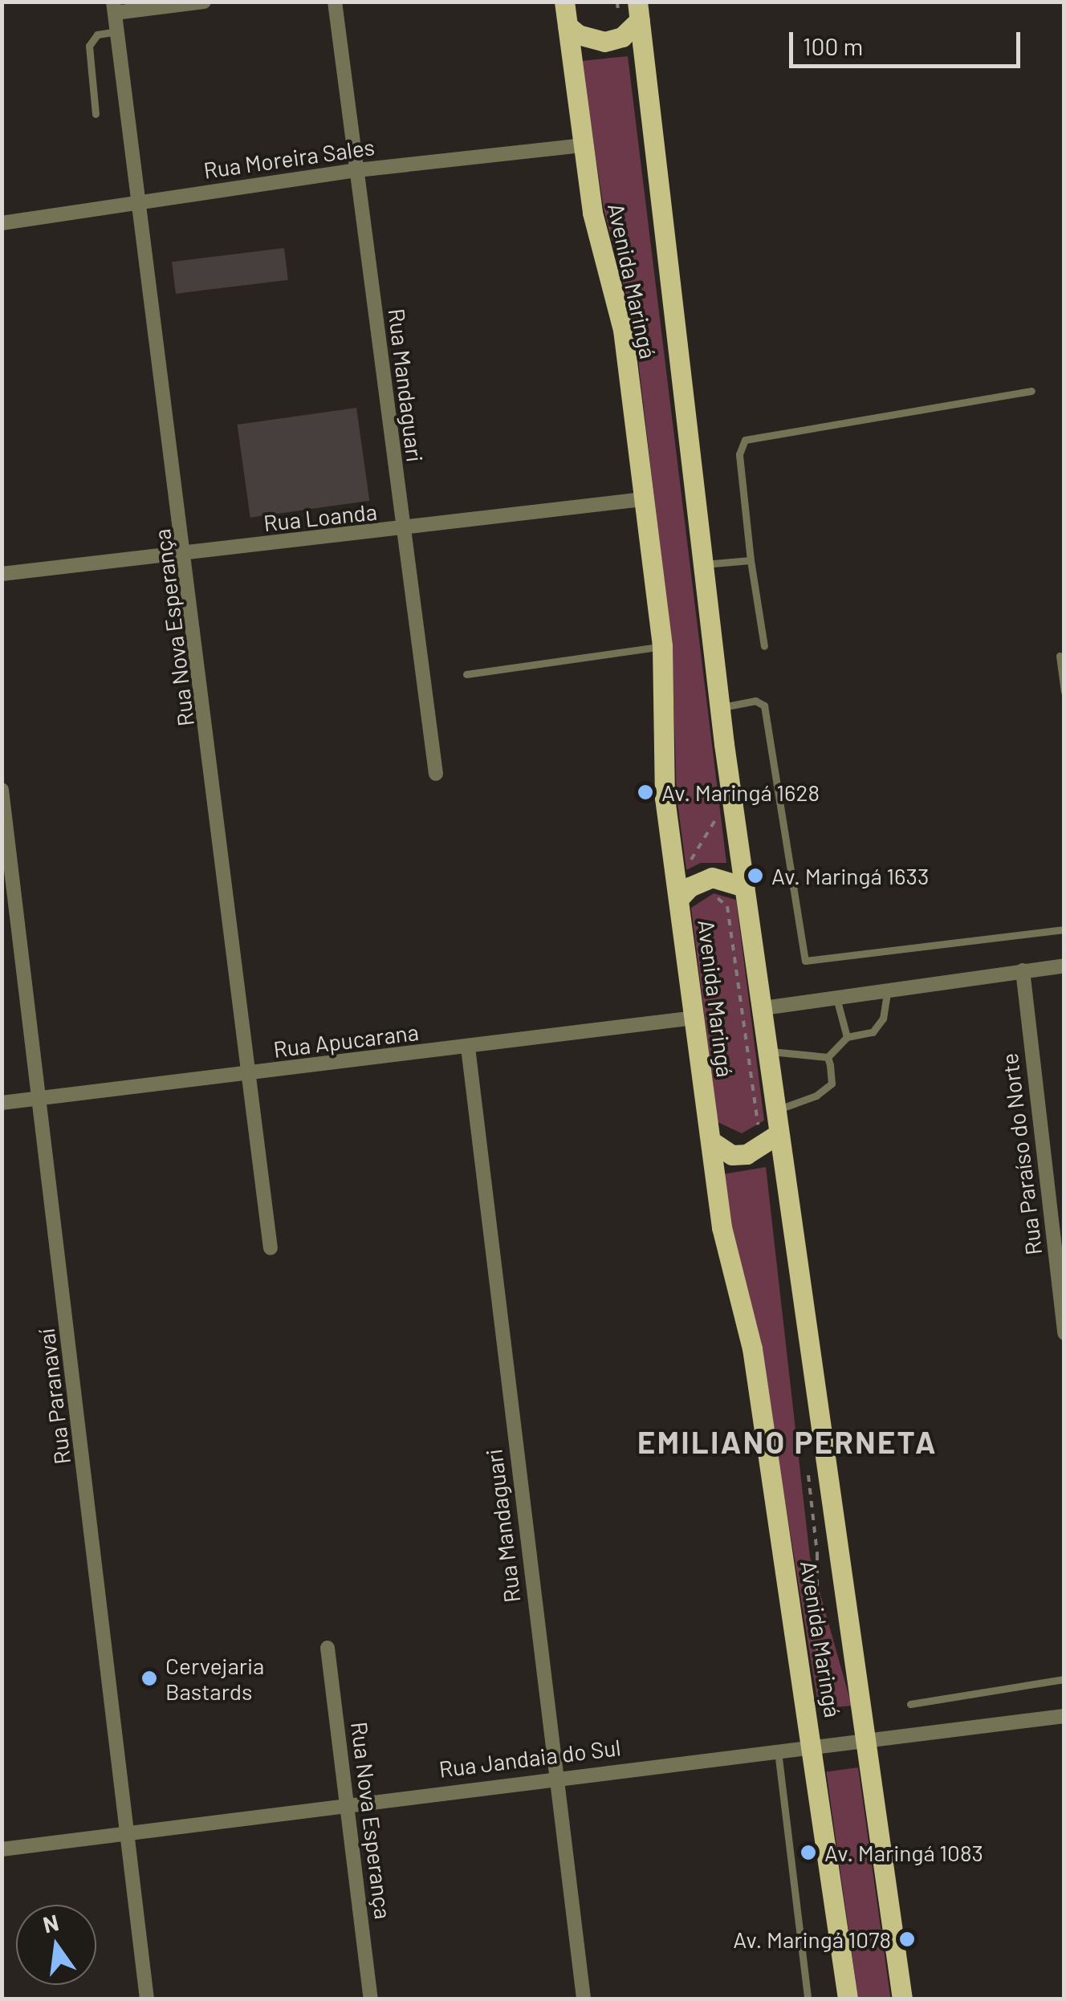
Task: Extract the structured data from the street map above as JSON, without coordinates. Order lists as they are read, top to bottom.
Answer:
{
  "streets": {
    "main road": ["Avenida Maringá"],
    "street": [
      "Rua Moreira Sales",
      "Rua Mandaguari",
      "Rua Loanda",
      "Rua Nova Esperança",
      "Rua Apucarana",
      "Rua Paraíso do Norte",
      "Rua Paranavaí",
      "Rua Jandaia do Sul"
    ]
  },
  "crossings": [
    ["Rua Moreira Sales", "Avenida Maringá"],
    ["Rua Moreira Sales", "Rua Mandaguari"],
    ["Rua Moreira Sales", "Rua Nova Esperança"],
    ["Avenida Maringá", "Rua Loanda"],
    ["Avenida Maringá", "Rua Apucarana"],
    ["Avenida Maringá", "Rua Jandaia do Sul"],
    ["Rua Mandaguari", "Rua Loanda"],
    ["Rua Mandaguari", "Rua Apucarana"],
    ["Rua Mandaguari", "Rua Jandaia do Sul"],
    ["Rua Loanda", "Rua Nova Esperança"],
    ["Rua Nova Esperança", "Rua Apucarana"],
    ["Rua Nova Esperança", "Rua Jandaia do Sul"],
    ["Rua Apucarana", "Rua Paranavaí"],
    ["Rua Paranavaí", "Rua Jandaia do Sul"]
  ],
  "districts": ["EMILIANO PERNETA"],
  "places": [
    "Av. Maringá 1628",
    "Av. Maringá 1633",
    "Cervejaria Bastards",
    "Av. Maringá 1083",
    "Av. Maringá 1078"
  ],
  "scale_bar": "100 m",
  "north": "top"
}
